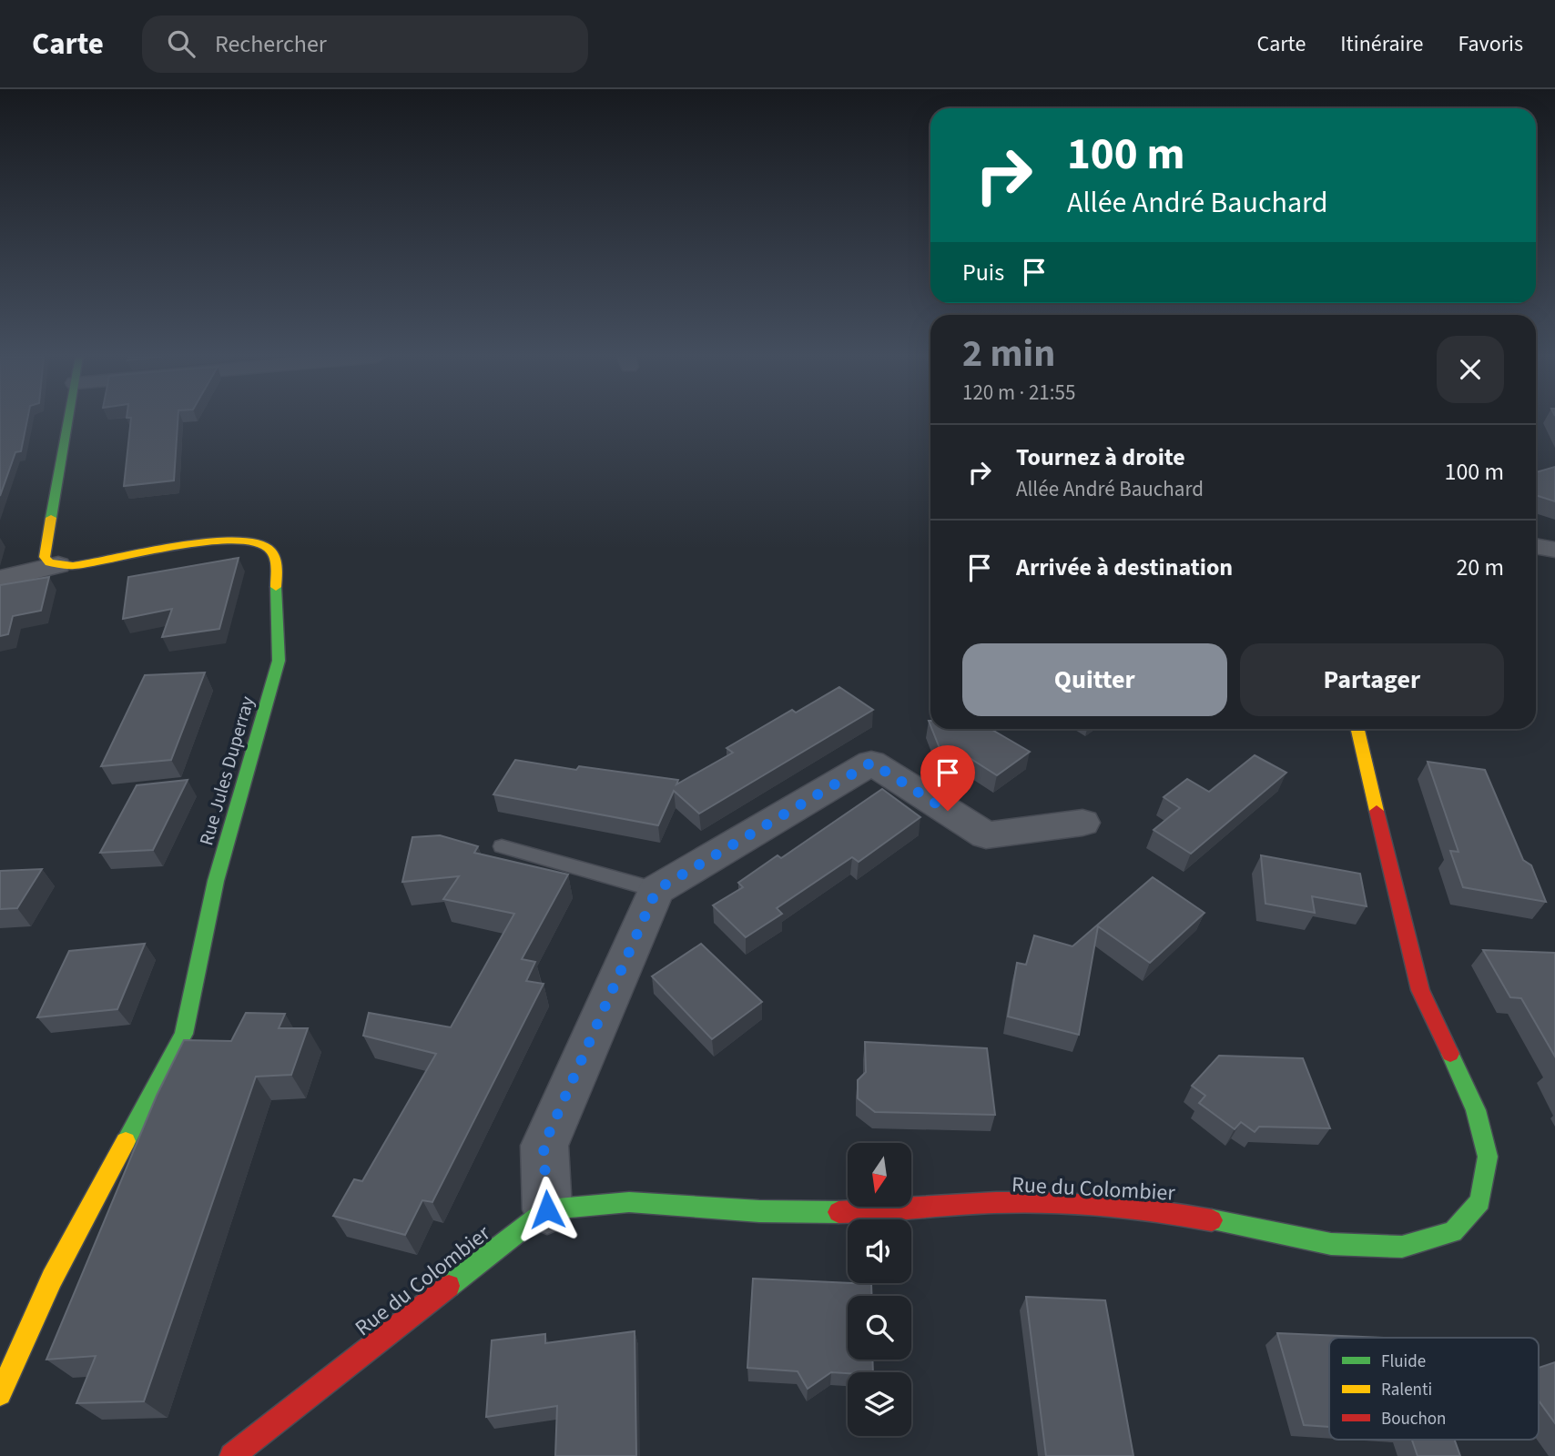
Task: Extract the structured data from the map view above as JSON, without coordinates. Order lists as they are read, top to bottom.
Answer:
{
  "streets": {
    "street": ["Rue Jules Duperray", "Rue du Colombier"]
  },
  "legend": ["Fluide", "Ralenti", "Bouchon"],
  "north": "bottom",
  "page": {
    "header": "Carte",
    "search": "Rechercher",
    "nav": ["Carte", "Itinéraire", "Favoris"],
    "turn": ["100 m", "Allée André Bauchard"],
    "then": "Puis",
    "heading": ["2 min", "120 m · 21:55"],
    "list": [
      {
        "name": "Tournez à droite",
        "note": "Allée André Bauchard",
        "value": "100 m"
      },
      {
        "name": "Arrivée à destination",
        "value": "20 m"
      }
    ],
    "buttons": ["Quitter", "Partager"]
  }
}
